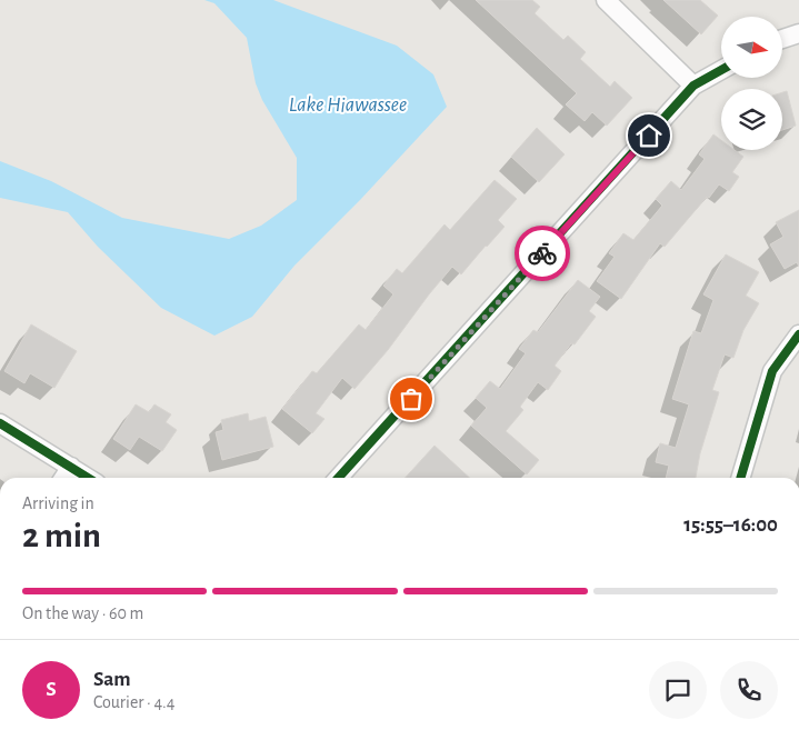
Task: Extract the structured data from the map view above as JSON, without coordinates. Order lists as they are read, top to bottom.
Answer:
{
  "water": ["Lake Hiawassee"],
  "north": "right",
  "page": {
    "heading": ["2 min", "Arriving in", "15:55–16:00"],
    "panel": ["Sam", "Courier · 4.4"],
    "bar": "On the way · 60 m",
    "round": "S"
  }
}
